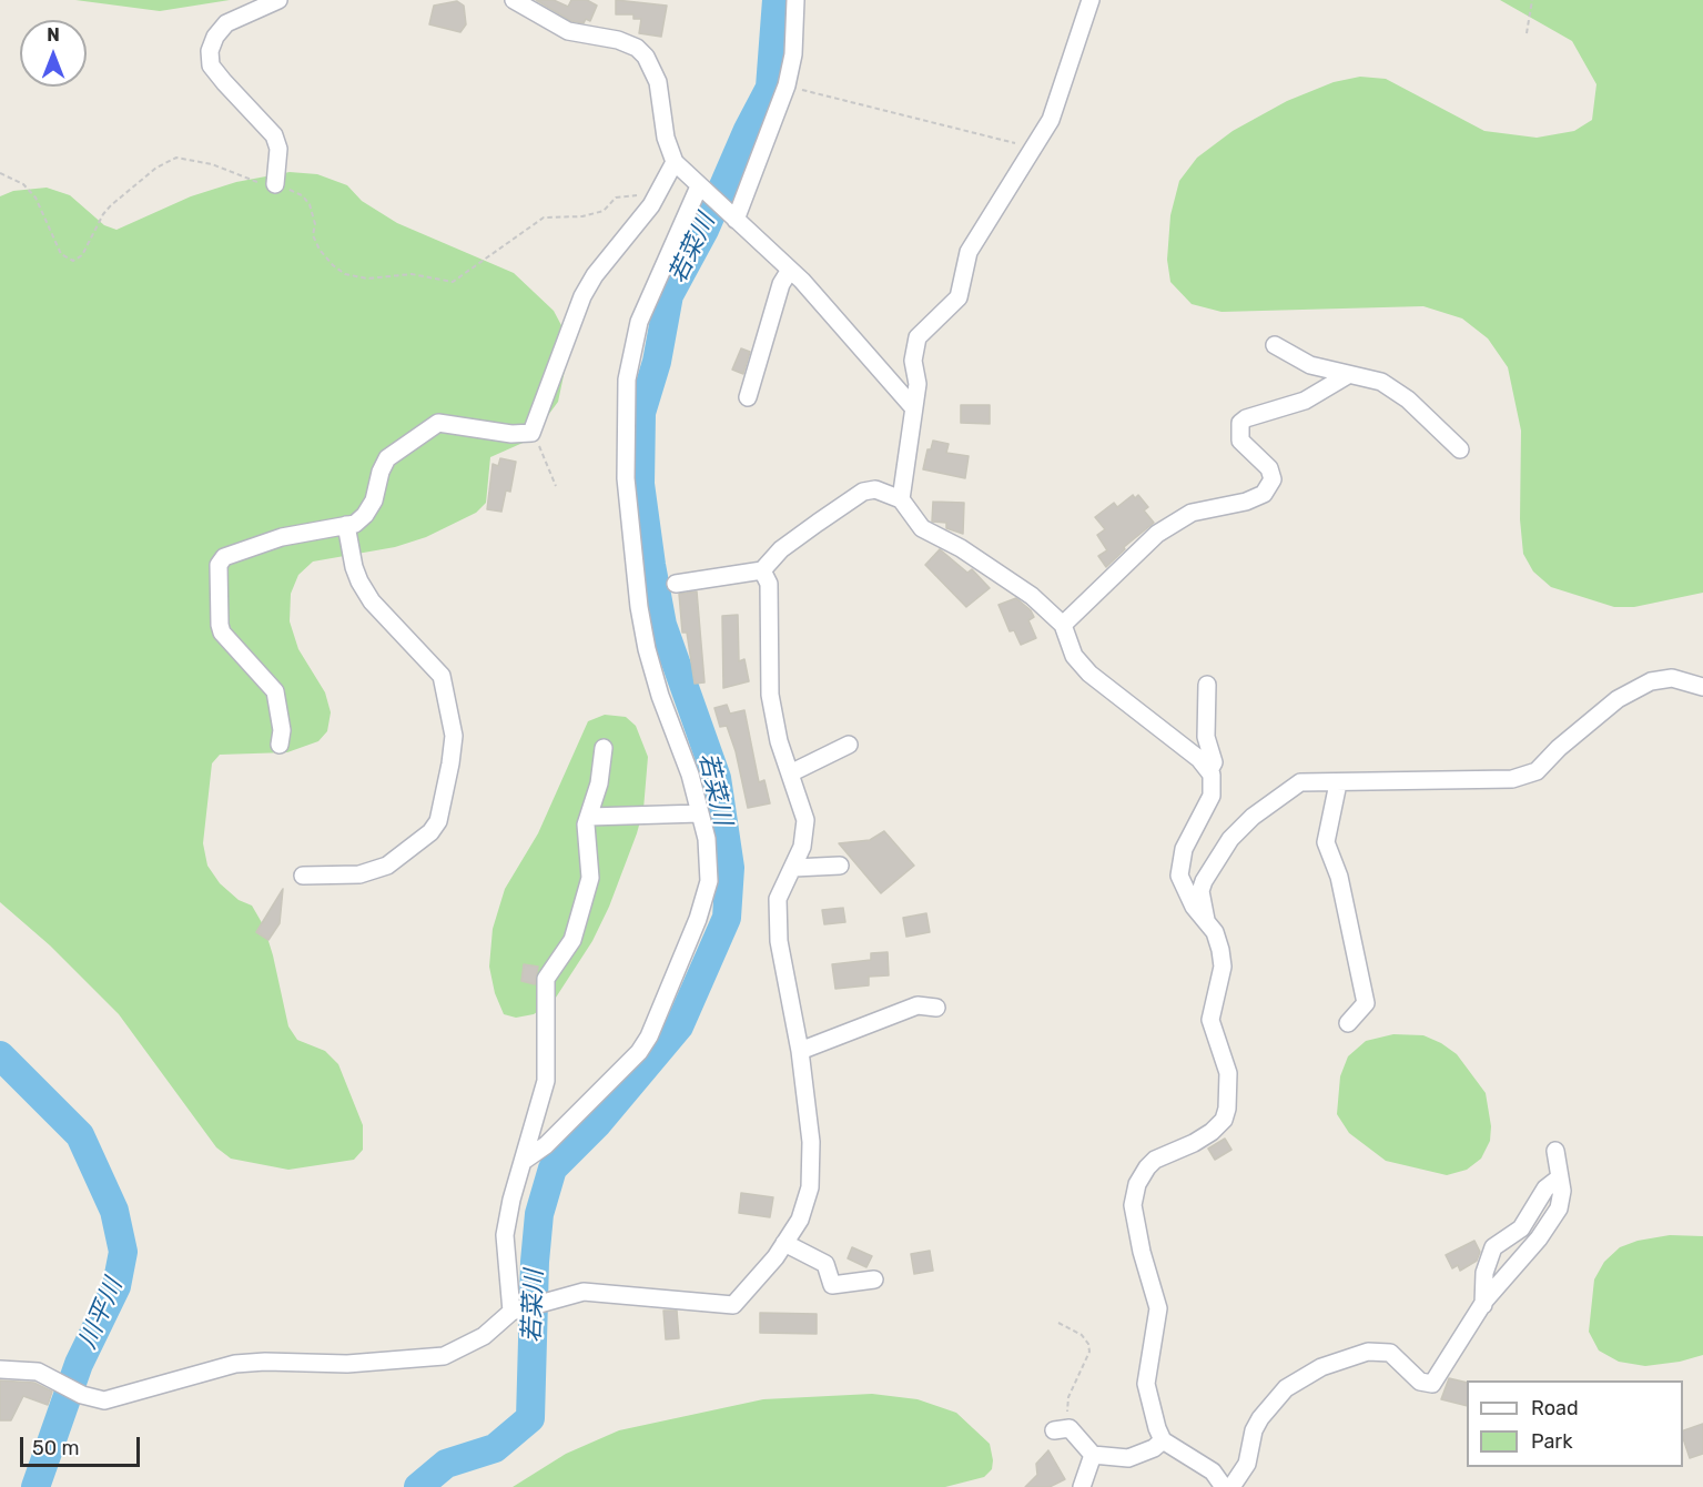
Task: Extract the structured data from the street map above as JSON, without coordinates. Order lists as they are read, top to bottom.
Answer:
{
  "water": ["若菜川", "川平川"],
  "legend": ["Road", "Park"],
  "scale_bar": "50 m",
  "north": "top"
}
